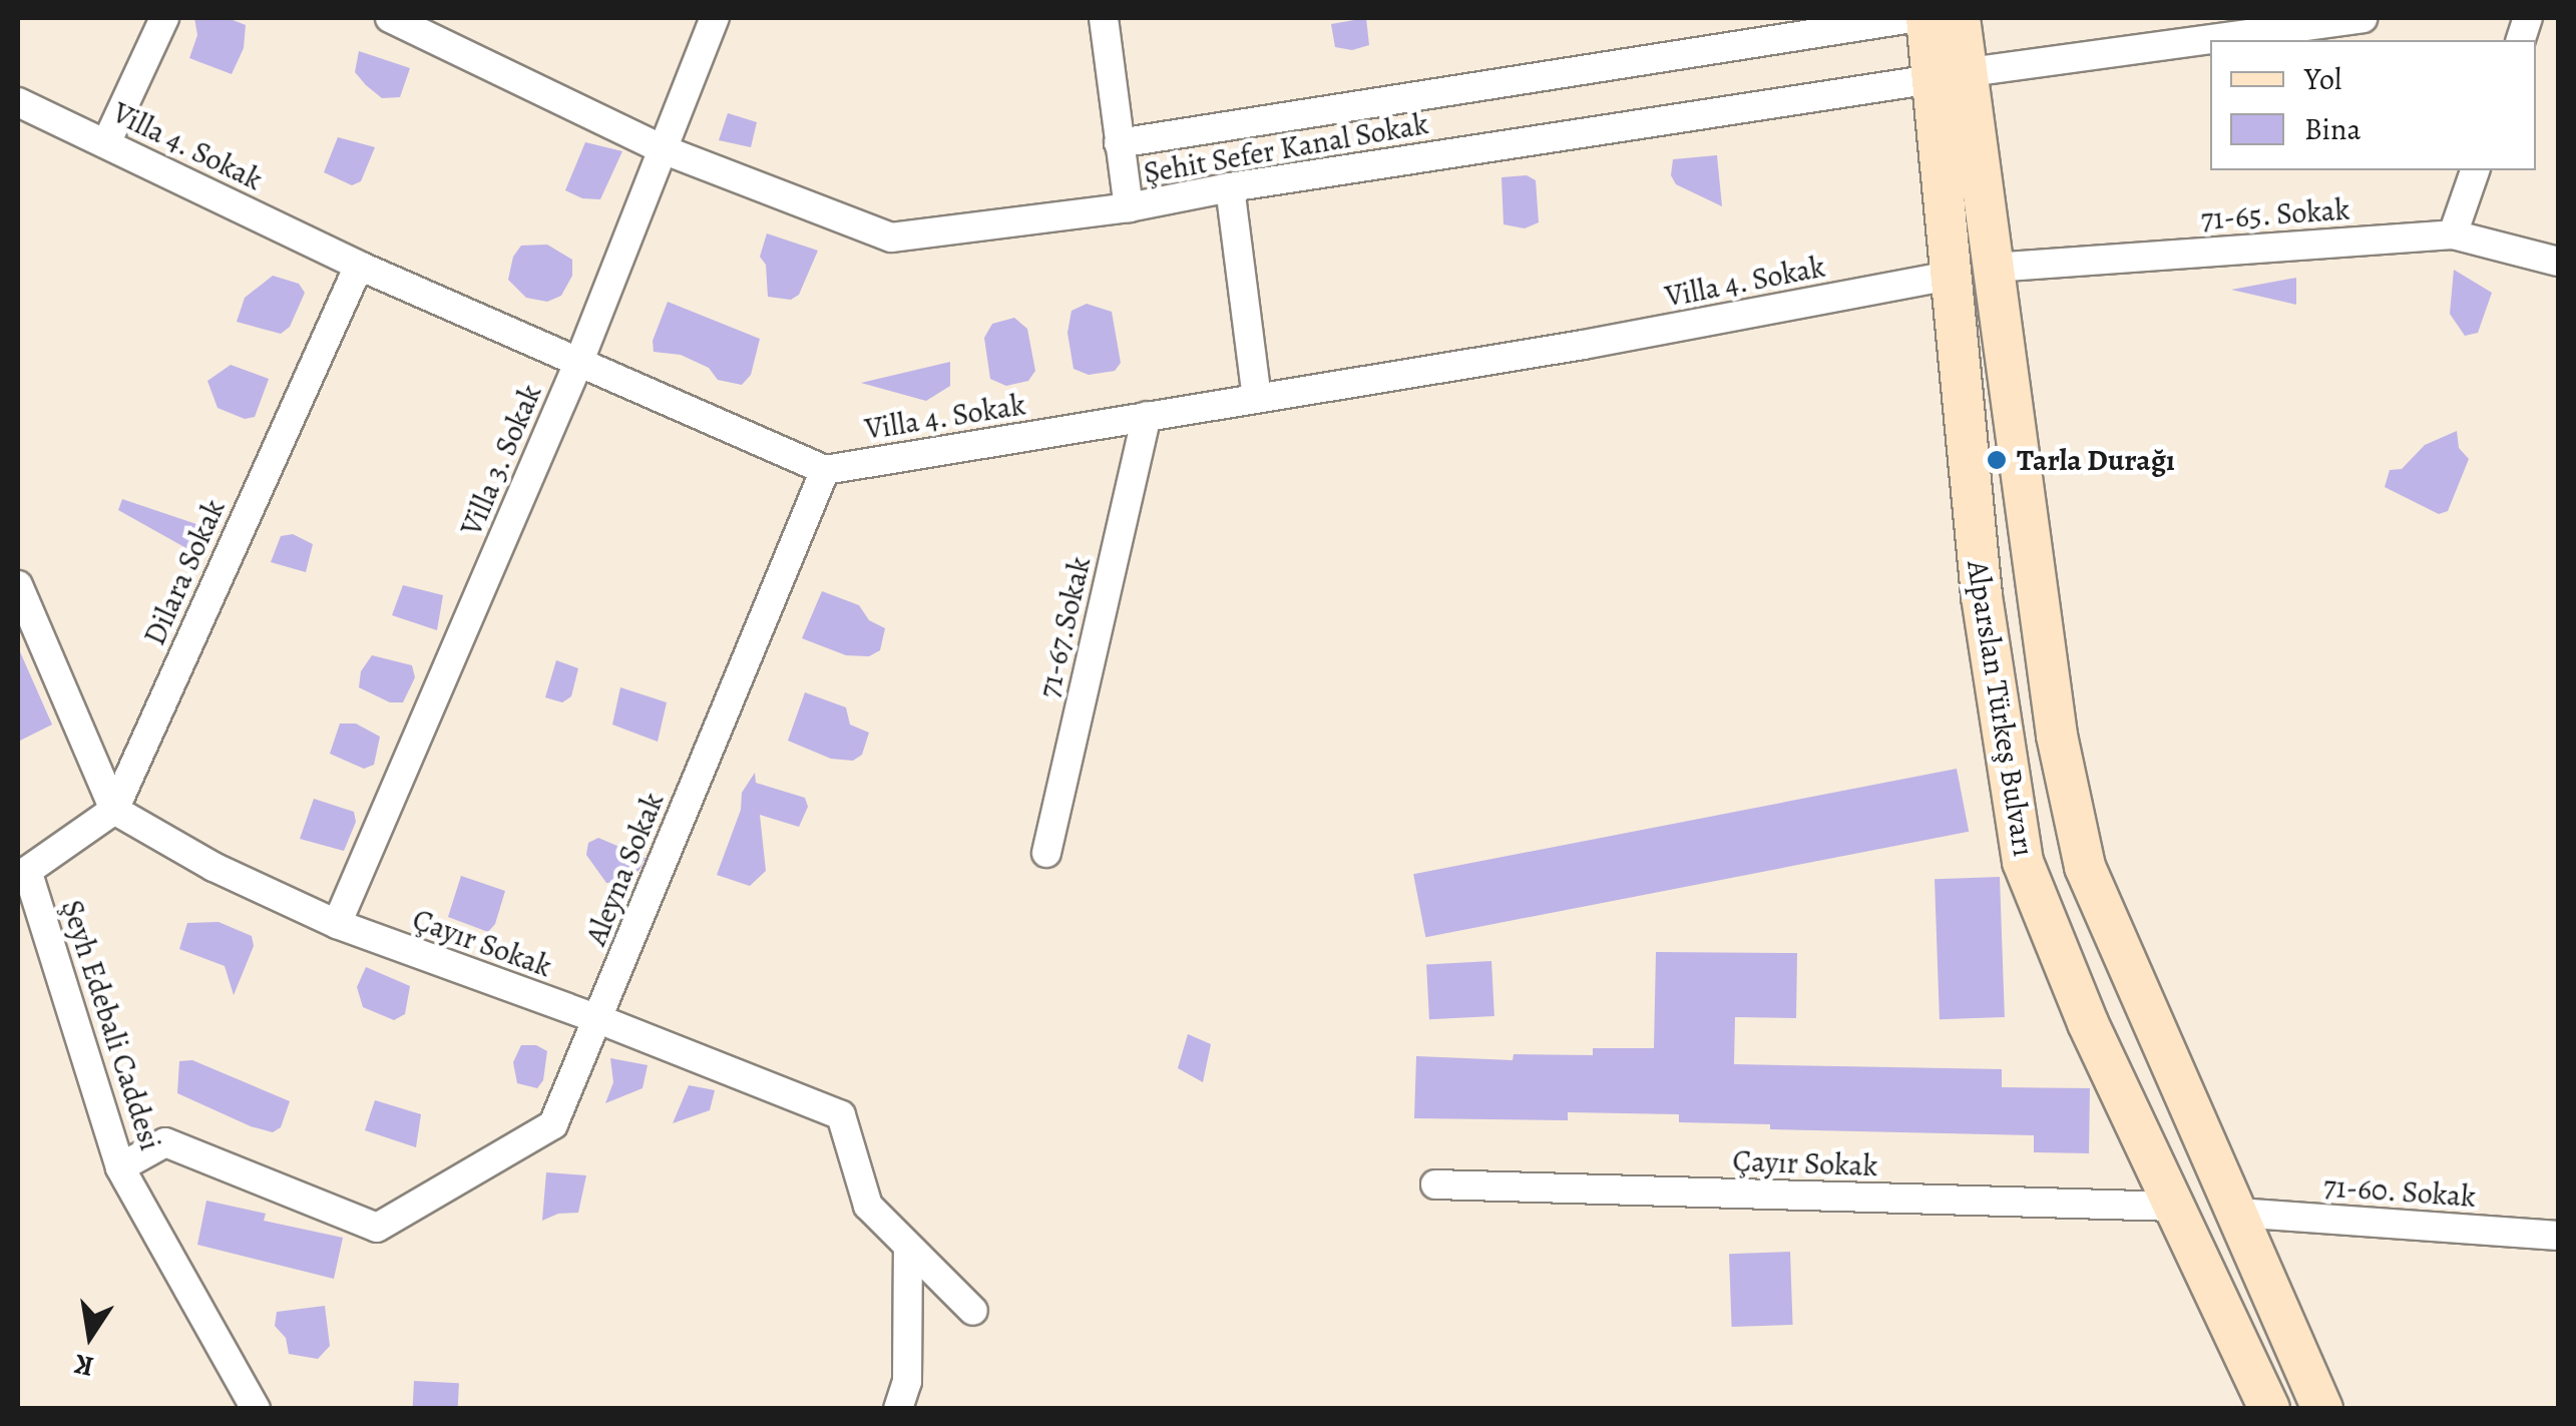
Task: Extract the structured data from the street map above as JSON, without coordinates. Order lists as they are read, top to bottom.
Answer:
{
  "streets": {
    "street": [
      "Villa 4. Sokak",
      "Şehit Sefer Kanal Sokak",
      "71-65. Sokak",
      "Villa 3. Sokak",
      "Dilara Sokak",
      "71-67.Sokak",
      "Alparslan Türkeş Bulvarı",
      "Aleyna Sokak",
      "Çayır Sokak",
      "Şeyh Edebali Caddesi",
      "71-60. Sokak"
    ]
  },
  "crossings": [
    ["Villa 4. Sokak", "Villa 3. Sokak"],
    ["Villa 4. Sokak", "Dilara Sokak"],
    ["Villa 4. Sokak", "71-67.Sokak"],
    ["Villa 4. Sokak", "Alparslan Türkeş Bulvarı"],
    ["Villa 4. Sokak", "Aleyna Sokak"],
    ["Şehit Sefer Kanal Sokak", "Villa 3. Sokak"],
    ["Şehit Sefer Kanal Sokak", "Alparslan Türkeş Bulvarı"],
    ["71-65. Sokak", "Alparslan Türkeş Bulvarı"],
    ["Villa 3. Sokak", "Çayır Sokak"],
    ["Dilara Sokak", "Çayır Sokak"],
    ["Dilara Sokak", "Şeyh Edebali Caddesi"],
    ["Alparslan Türkeş Bulvarı", "Çayır Sokak"],
    ["Alparslan Türkeş Bulvarı", "71-60. Sokak"],
    ["Aleyna Sokak", "Çayır Sokak"],
    ["Aleyna Sokak", "Şeyh Edebali Caddesi"],
    ["Çayır Sokak", "Şeyh Edebali Caddesi"]
  ],
  "places": ["Tarla Durağı"],
  "legend": ["Yol", "Bina"],
  "north": "bottom"
}
